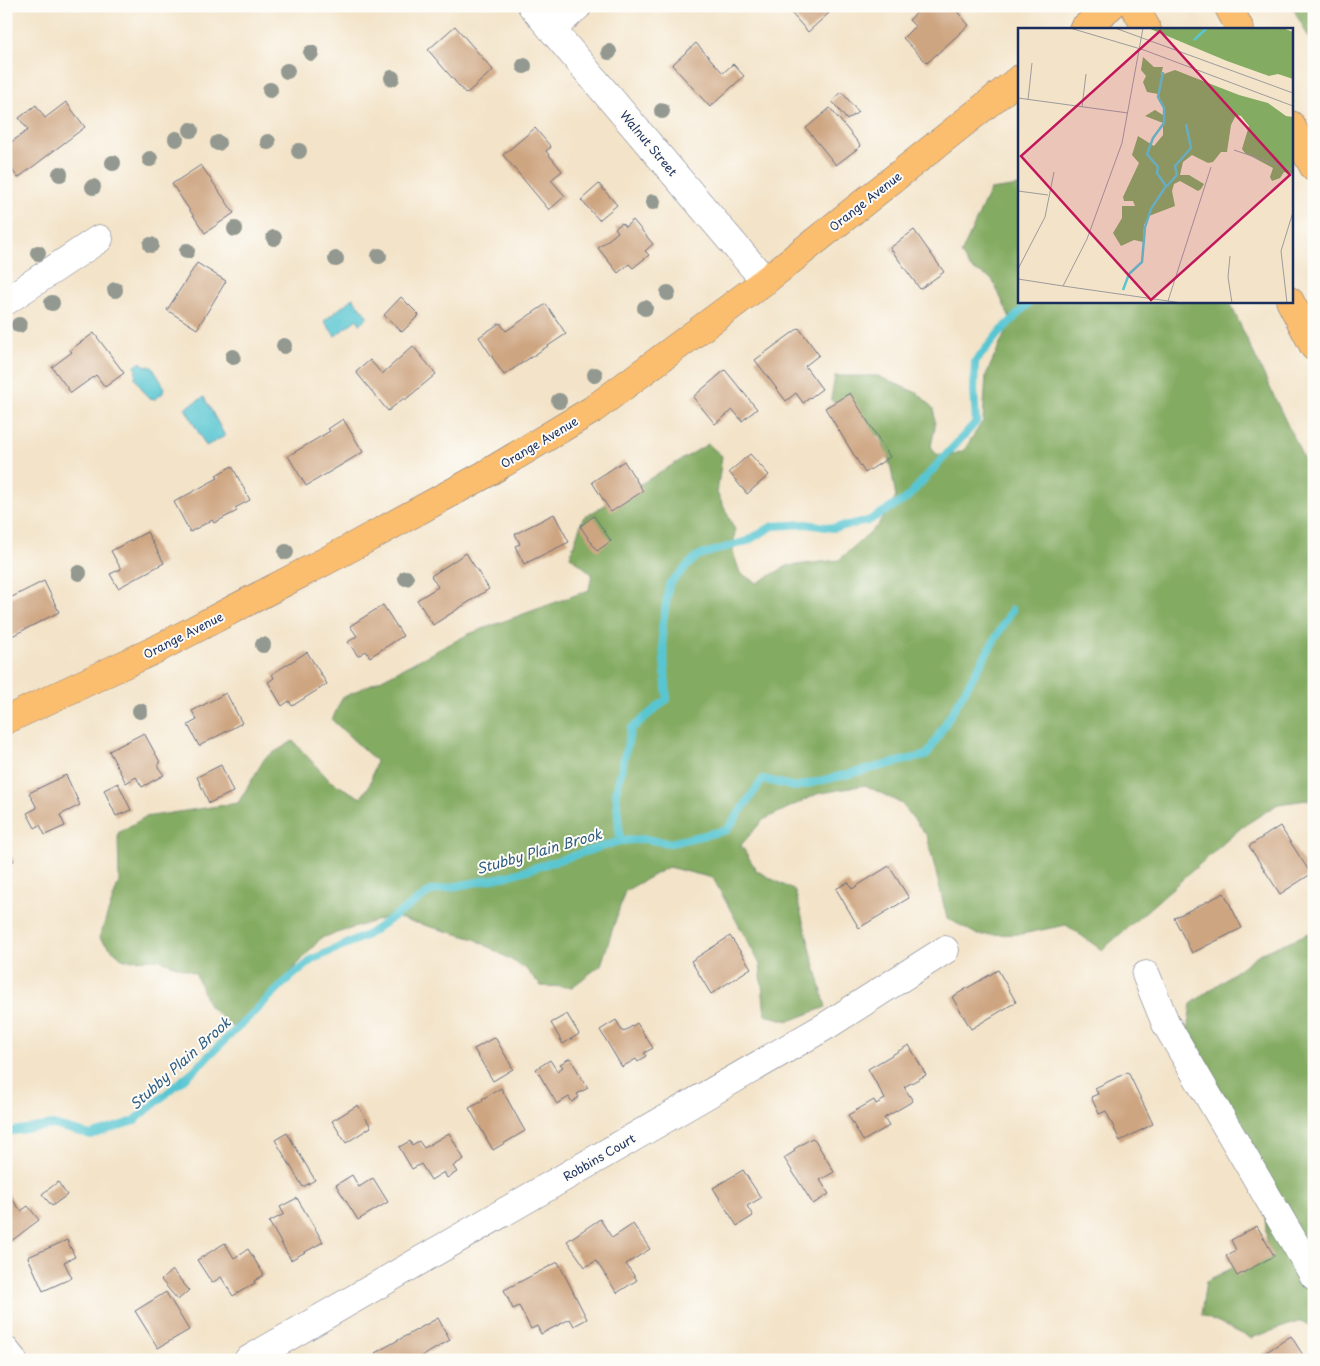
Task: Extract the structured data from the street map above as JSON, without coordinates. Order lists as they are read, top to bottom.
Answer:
{
  "streets": {
    "main road": ["Orange Avenue"],
    "street": ["Walnut Street", "Robbins Court"]
  },
  "crossings": [
    ["Walnut Street", "Orange Avenue"]
  ],
  "water": ["Stubby Plain Brook"]
}
